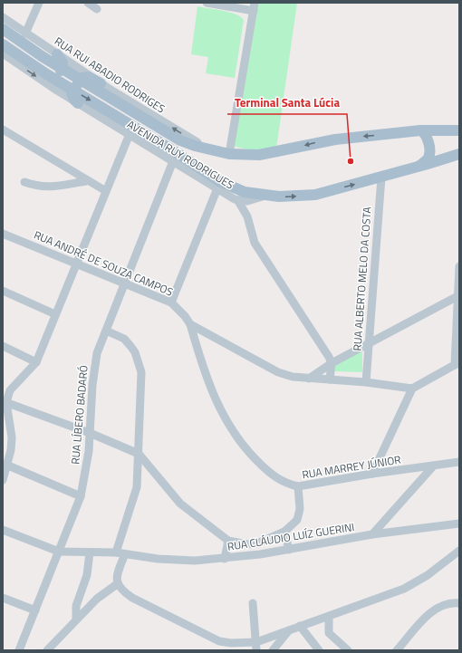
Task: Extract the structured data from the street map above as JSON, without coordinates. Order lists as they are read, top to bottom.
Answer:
{
  "streets": {
    "main road": ["AVENIDA RUY RODRIGUES"],
    "street": [
      "RUA RUI ABADIO RODRIGES",
      "RUA ANDRÉ DE SOUZA CAMPOS",
      "RUA ALBERTO MELO DA COSTA",
      "RUA LÍBERO BADARÓ",
      "RUA MARREY JÚNIOR",
      "RUA CLÁUDIO LUÍZ GUERINI"
    ]
  },
  "crossings": [
    ["RUA RUI ABADIO RODRIGES", "AVENIDA RUY RODRIGUES"],
    ["AVENIDA RUY RODRIGUES", "RUA ALBERTO MELO DA COSTA"],
    ["RUA ANDRÉ DE SOUZA CAMPOS", "RUA ALBERTO MELO DA COSTA"],
    ["RUA ANDRÉ DE SOUZA CAMPOS", "RUA LÍBERO BADARÓ"],
    ["RUA ANDRÉ DE SOUZA CAMPOS", "RUA MARREY JÚNIOR"],
    ["RUA LÍBERO BADARÓ", "RUA CLÁUDIO LUÍZ GUERINI"]
  ],
  "places": ["Terminal Santa Lúcia"]
}
